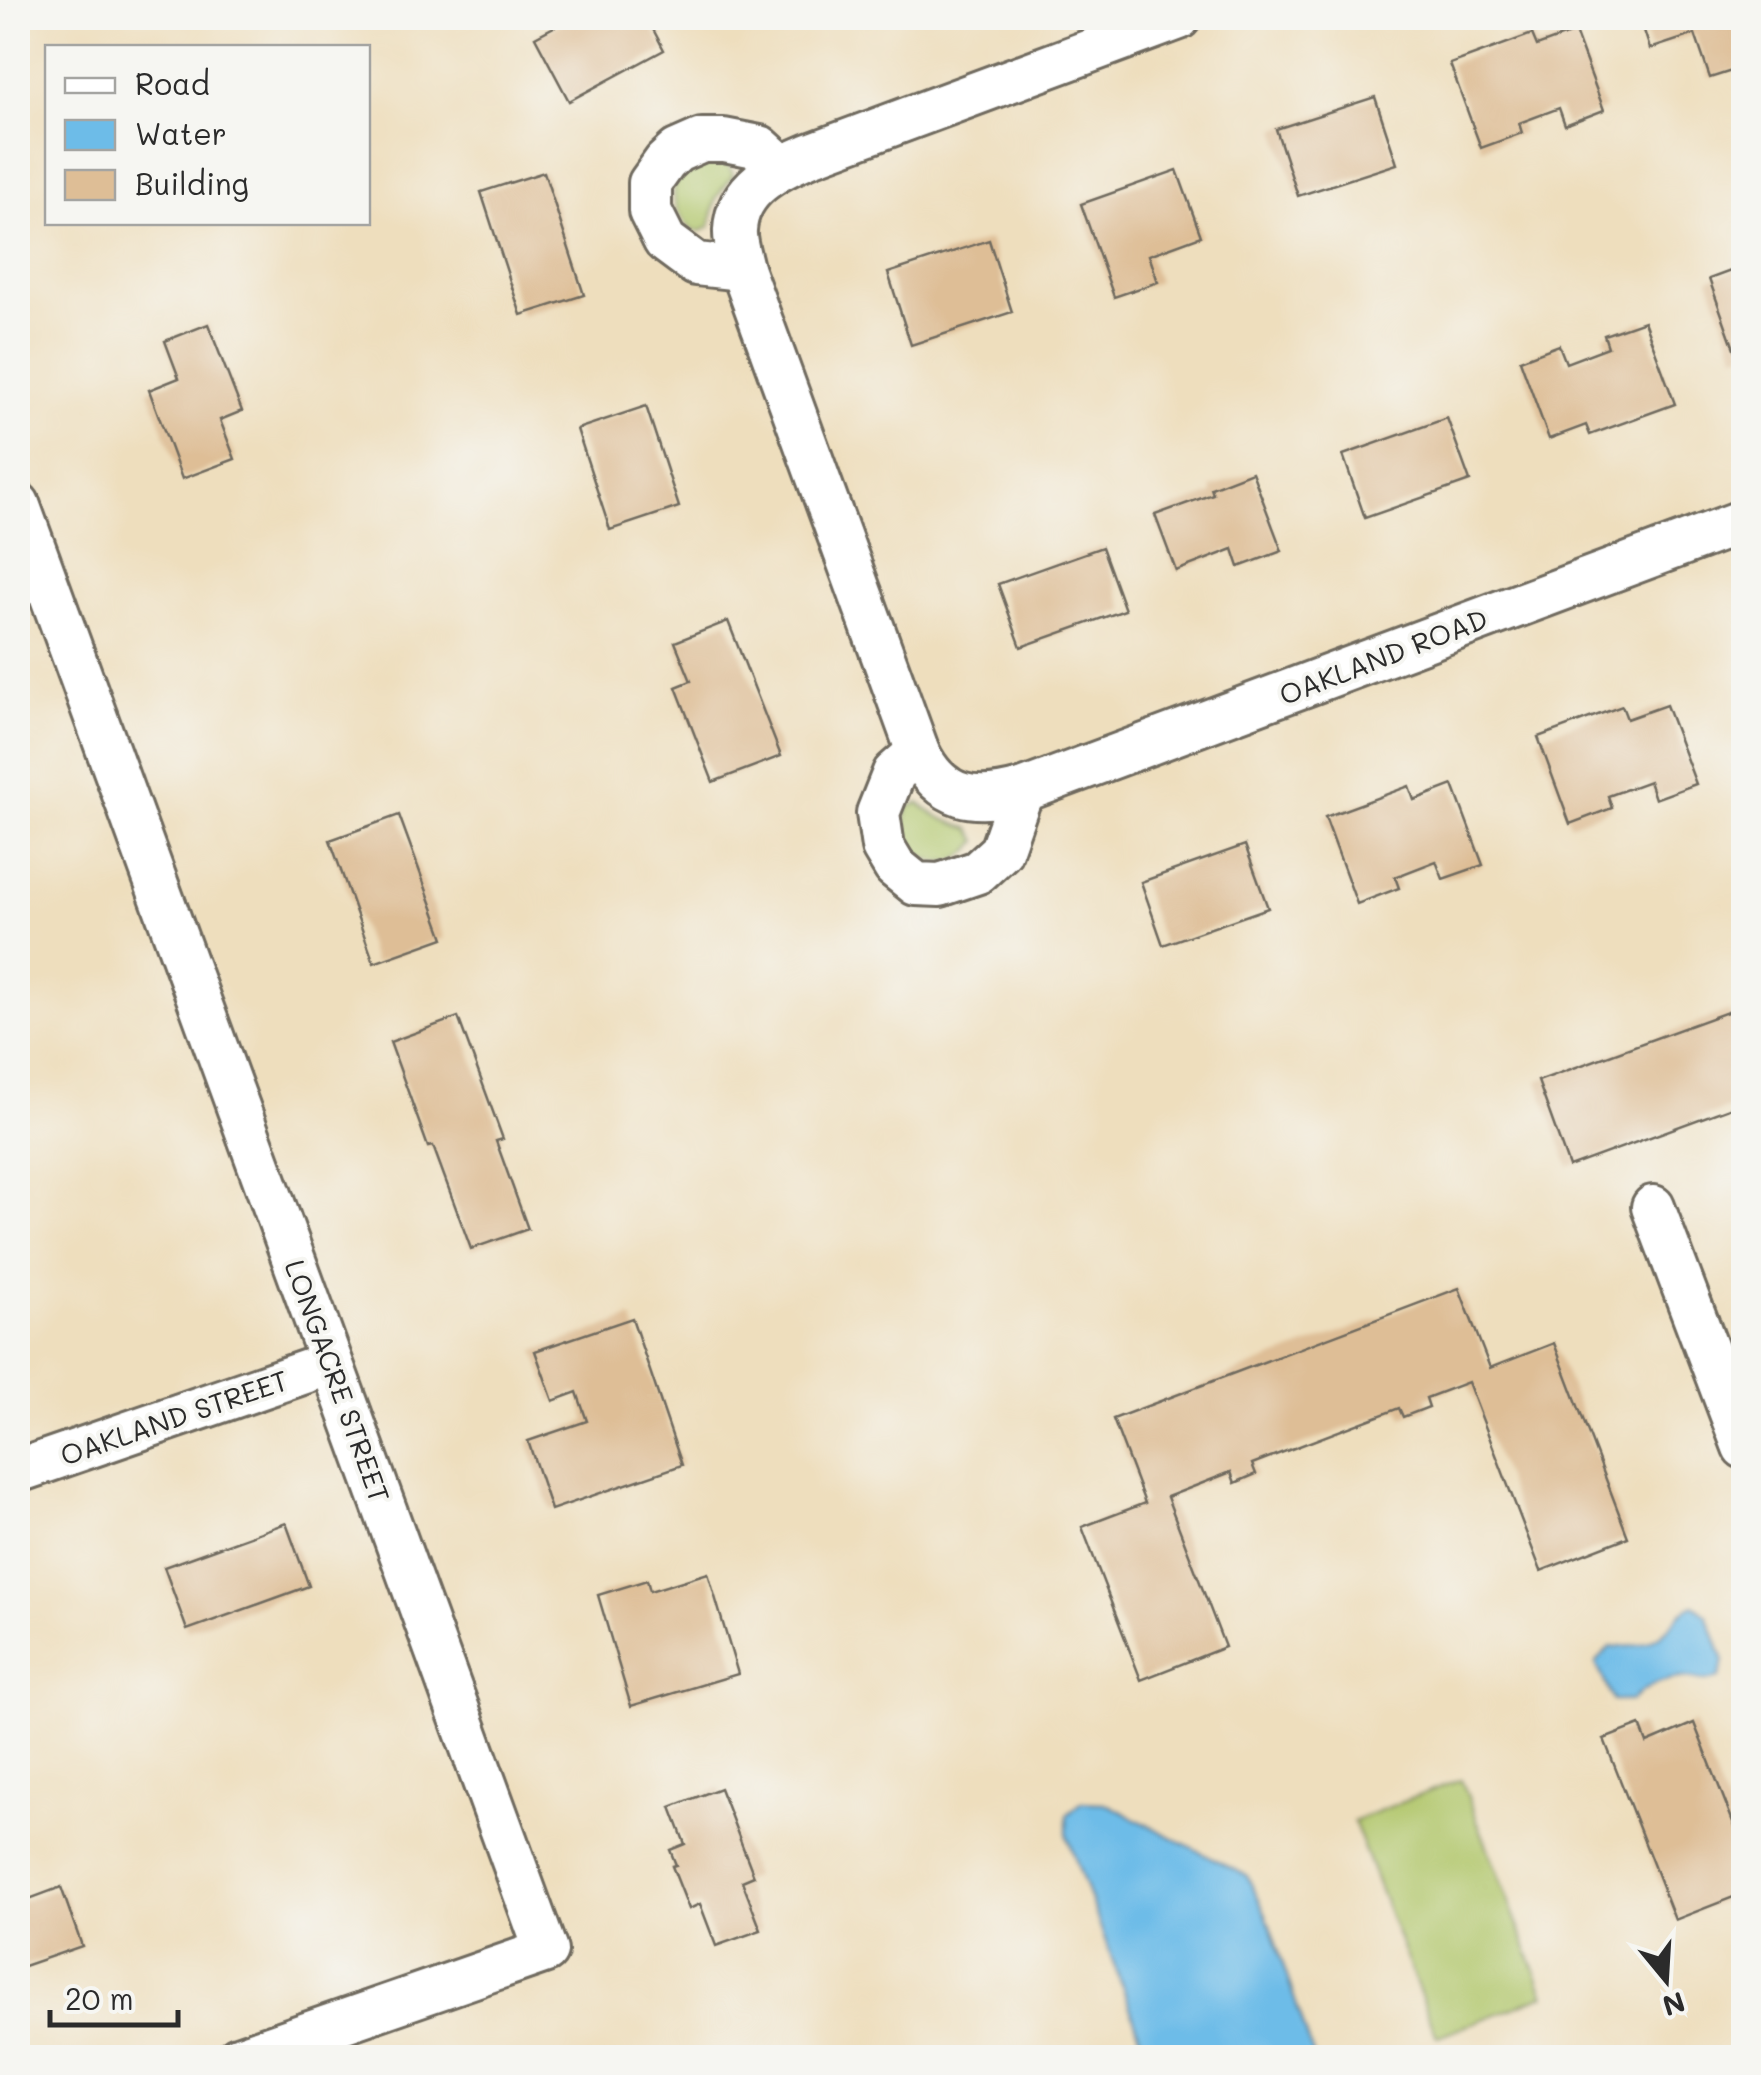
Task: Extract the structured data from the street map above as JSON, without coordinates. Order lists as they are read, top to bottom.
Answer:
{
  "streets": {
    "street": ["OAKLAND ROAD", "LONGACRE STREET", "OAKLAND STREET"]
  },
  "crossings": [
    ["LONGACRE STREET", "OAKLAND STREET"]
  ],
  "legend": ["Road", "Water", "Building"],
  "scale_bar": "20 m",
  "north": "bottom"
}
